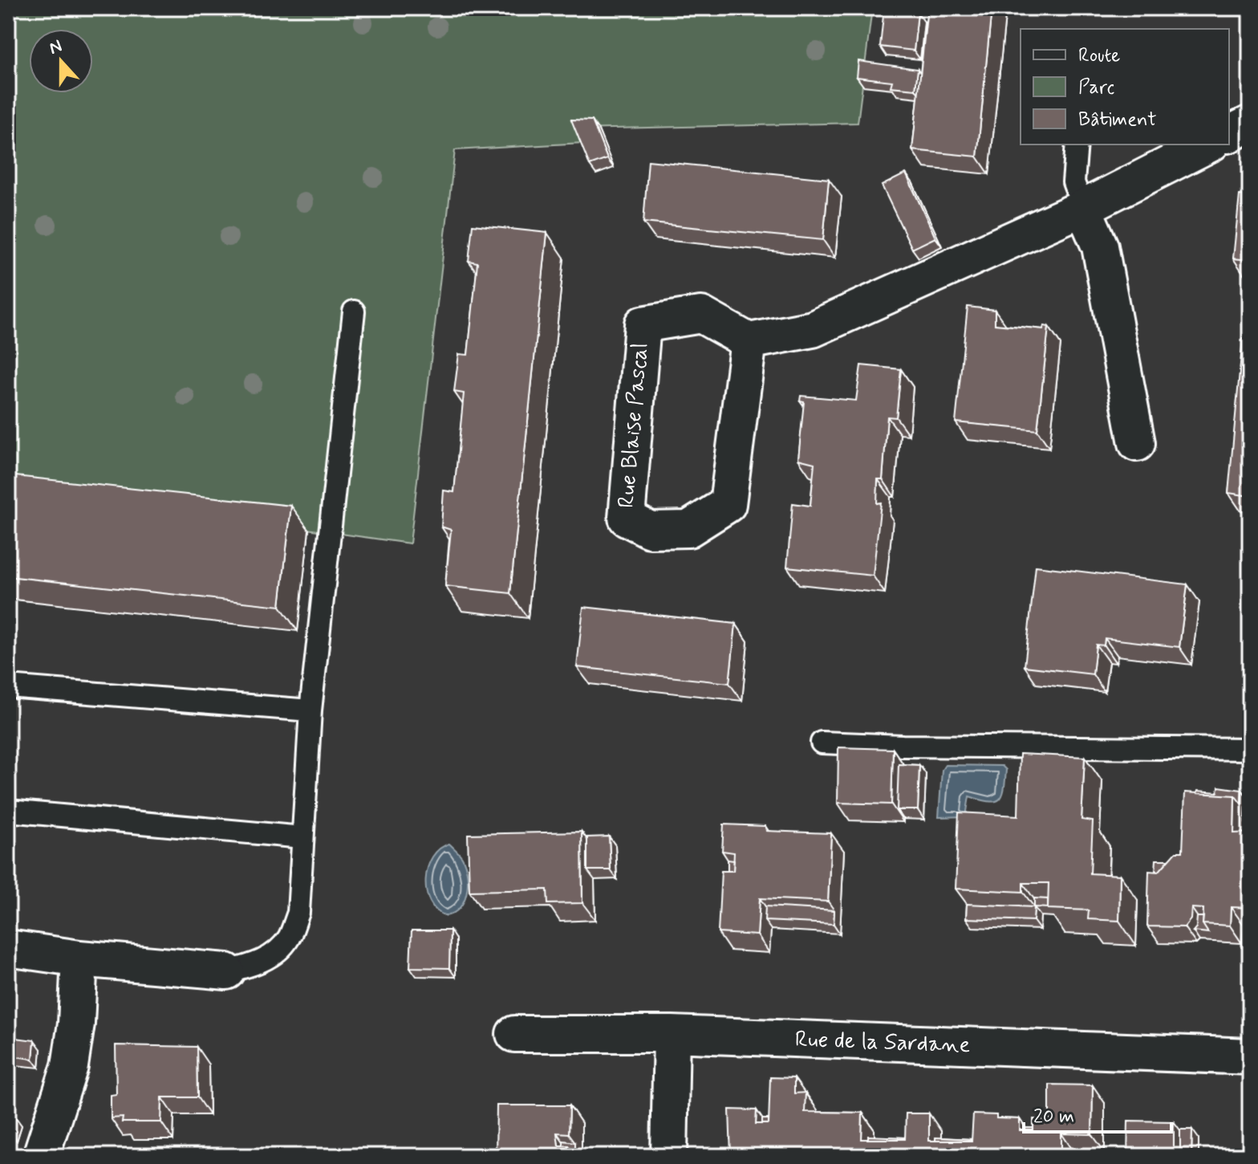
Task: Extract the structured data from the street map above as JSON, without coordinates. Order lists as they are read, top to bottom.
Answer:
{
  "streets": {
    "street": ["Rue Blaise Pascal", "Rue de la Sardane"]
  },
  "legend": ["Route", "Parc", "Bâtiment"],
  "scale_bar": "20 m",
  "north": "top"
}
